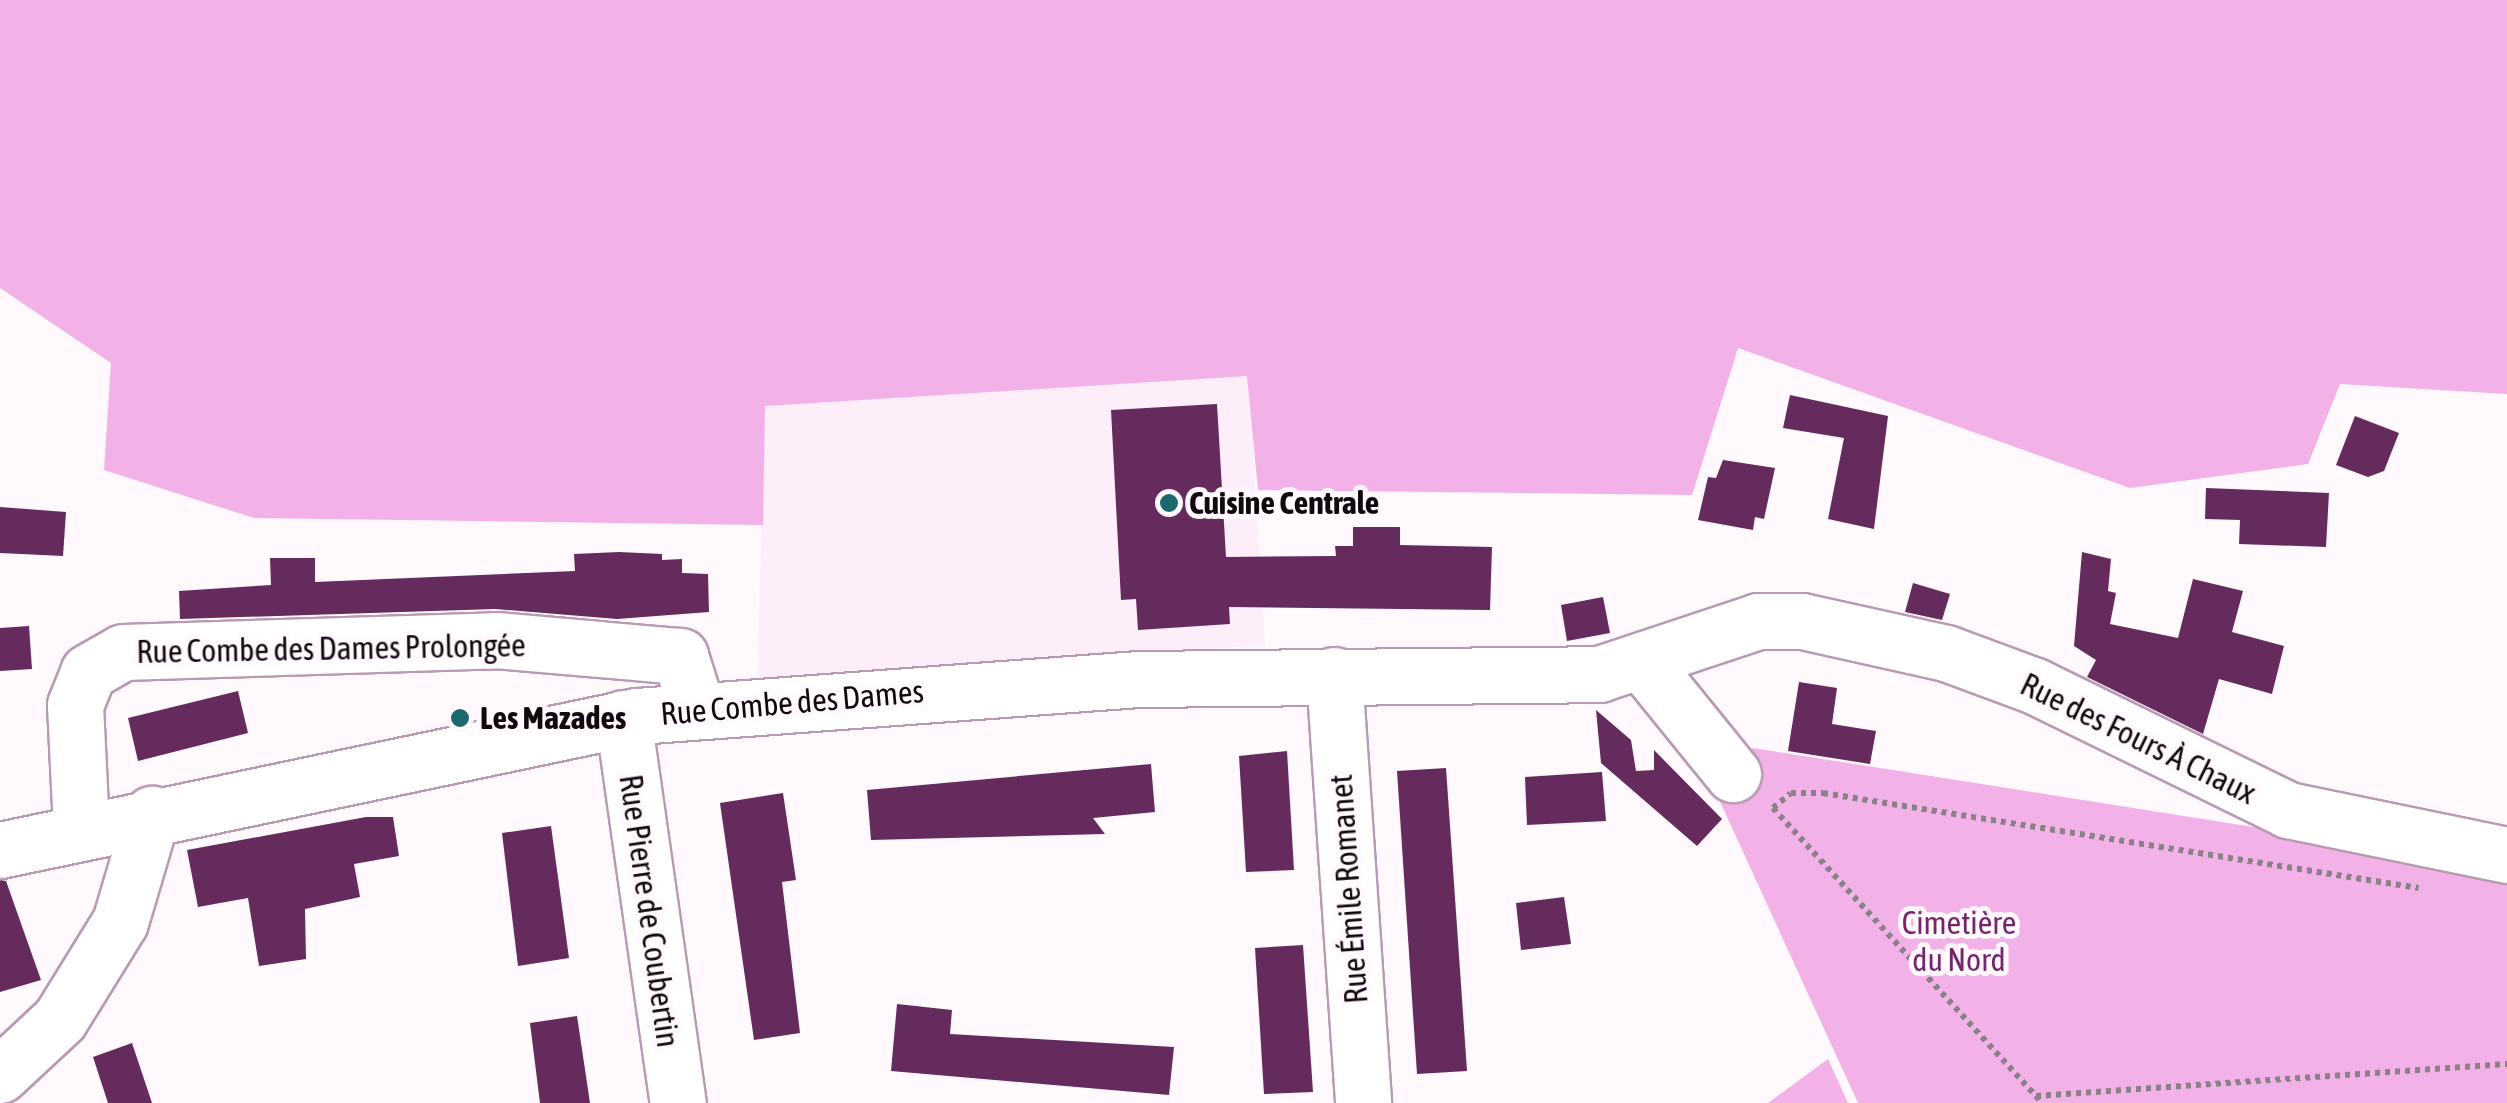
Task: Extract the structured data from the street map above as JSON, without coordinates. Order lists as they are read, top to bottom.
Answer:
{
  "streets": {
    "street": [
      "Rue Combe des Dames Prolongée",
      "Rue Combe des Dames",
      "Rue des Fours À Chaux",
      "Rue Émile Romanet",
      "Rue Pierre de Coubertin"
    ]
  },
  "crossings": [
    ["Rue Combe des Dames Prolongée", "Rue Combe des Dames"],
    ["Rue Combe des Dames", "Rue des Fours À Chaux"],
    ["Rue Combe des Dames", "Rue Émile Romanet"],
    ["Rue Combe des Dames", "Rue Pierre de Coubertin"]
  ],
  "parks": ["Cimetière du Nord"],
  "places": ["Cuisine Centrale", "Les Mazades"]
}
